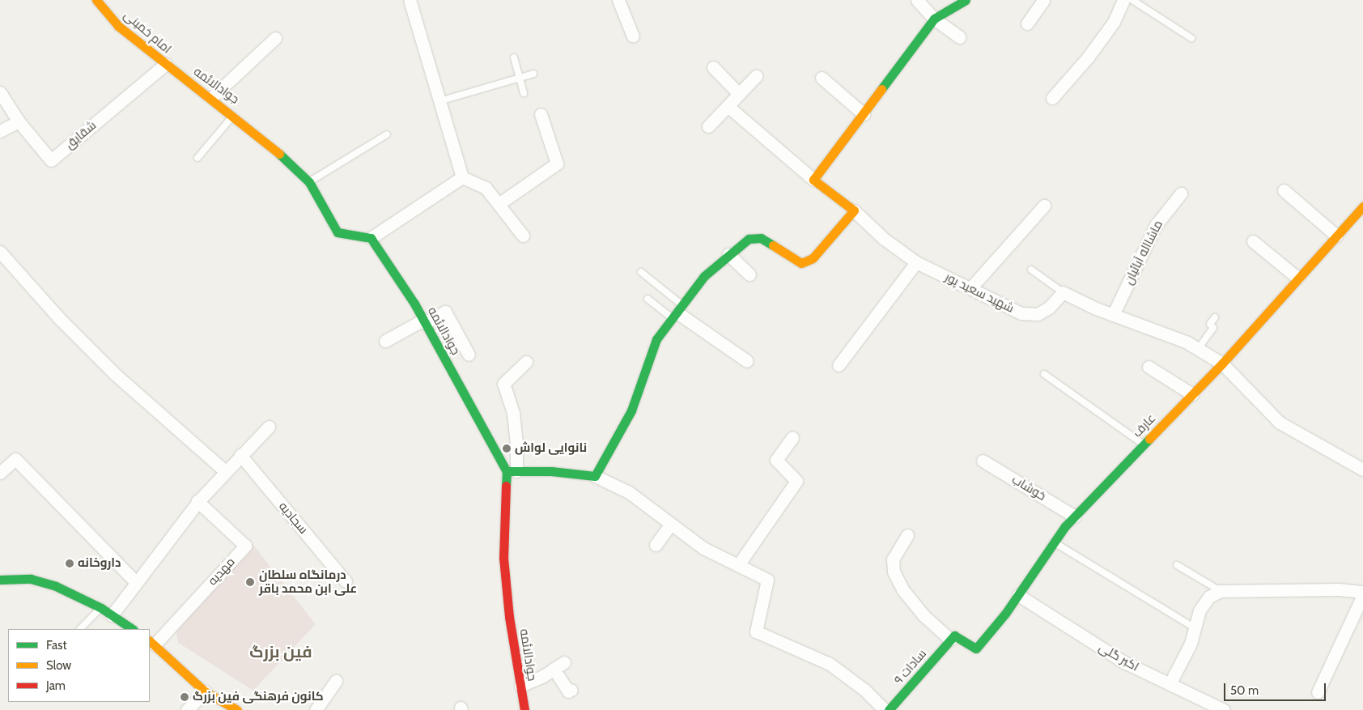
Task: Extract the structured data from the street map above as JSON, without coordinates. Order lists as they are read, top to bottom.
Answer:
{
  "streets": {
    "street": [
      "امام خمینی",
      "جوادالائمه",
      "شقایق",
      "ماشااله آبائیان",
      "شهید سعید پور",
      "عارف",
      "خوشاب",
      "سجادیه",
      "مهدیه",
      "اکبر گلی",
      "سادات ۹"
    ]
  },
  "crossings": [
    ["امام خمینی", "جوادالائمه"],
    ["امام خمینی", "شقایق"],
    ["جوادالائمه", "شقایق"],
    ["عارف", "خوشاب"],
    ["عارف", "اکبر گلی"],
    ["عارف", "سادات ۹"]
  ],
  "districts": ["فین بزرگ"],
  "places": [
    "نانوایی لواش",
    "داروخانه",
    "درمانگاه سلطان علی ابن محمد باقر",
    "کانون فرهنگی فین بزرگ"
  ],
  "legend": ["Fast", "Slow", "Jam"],
  "scale_bar": "50 m"
}
